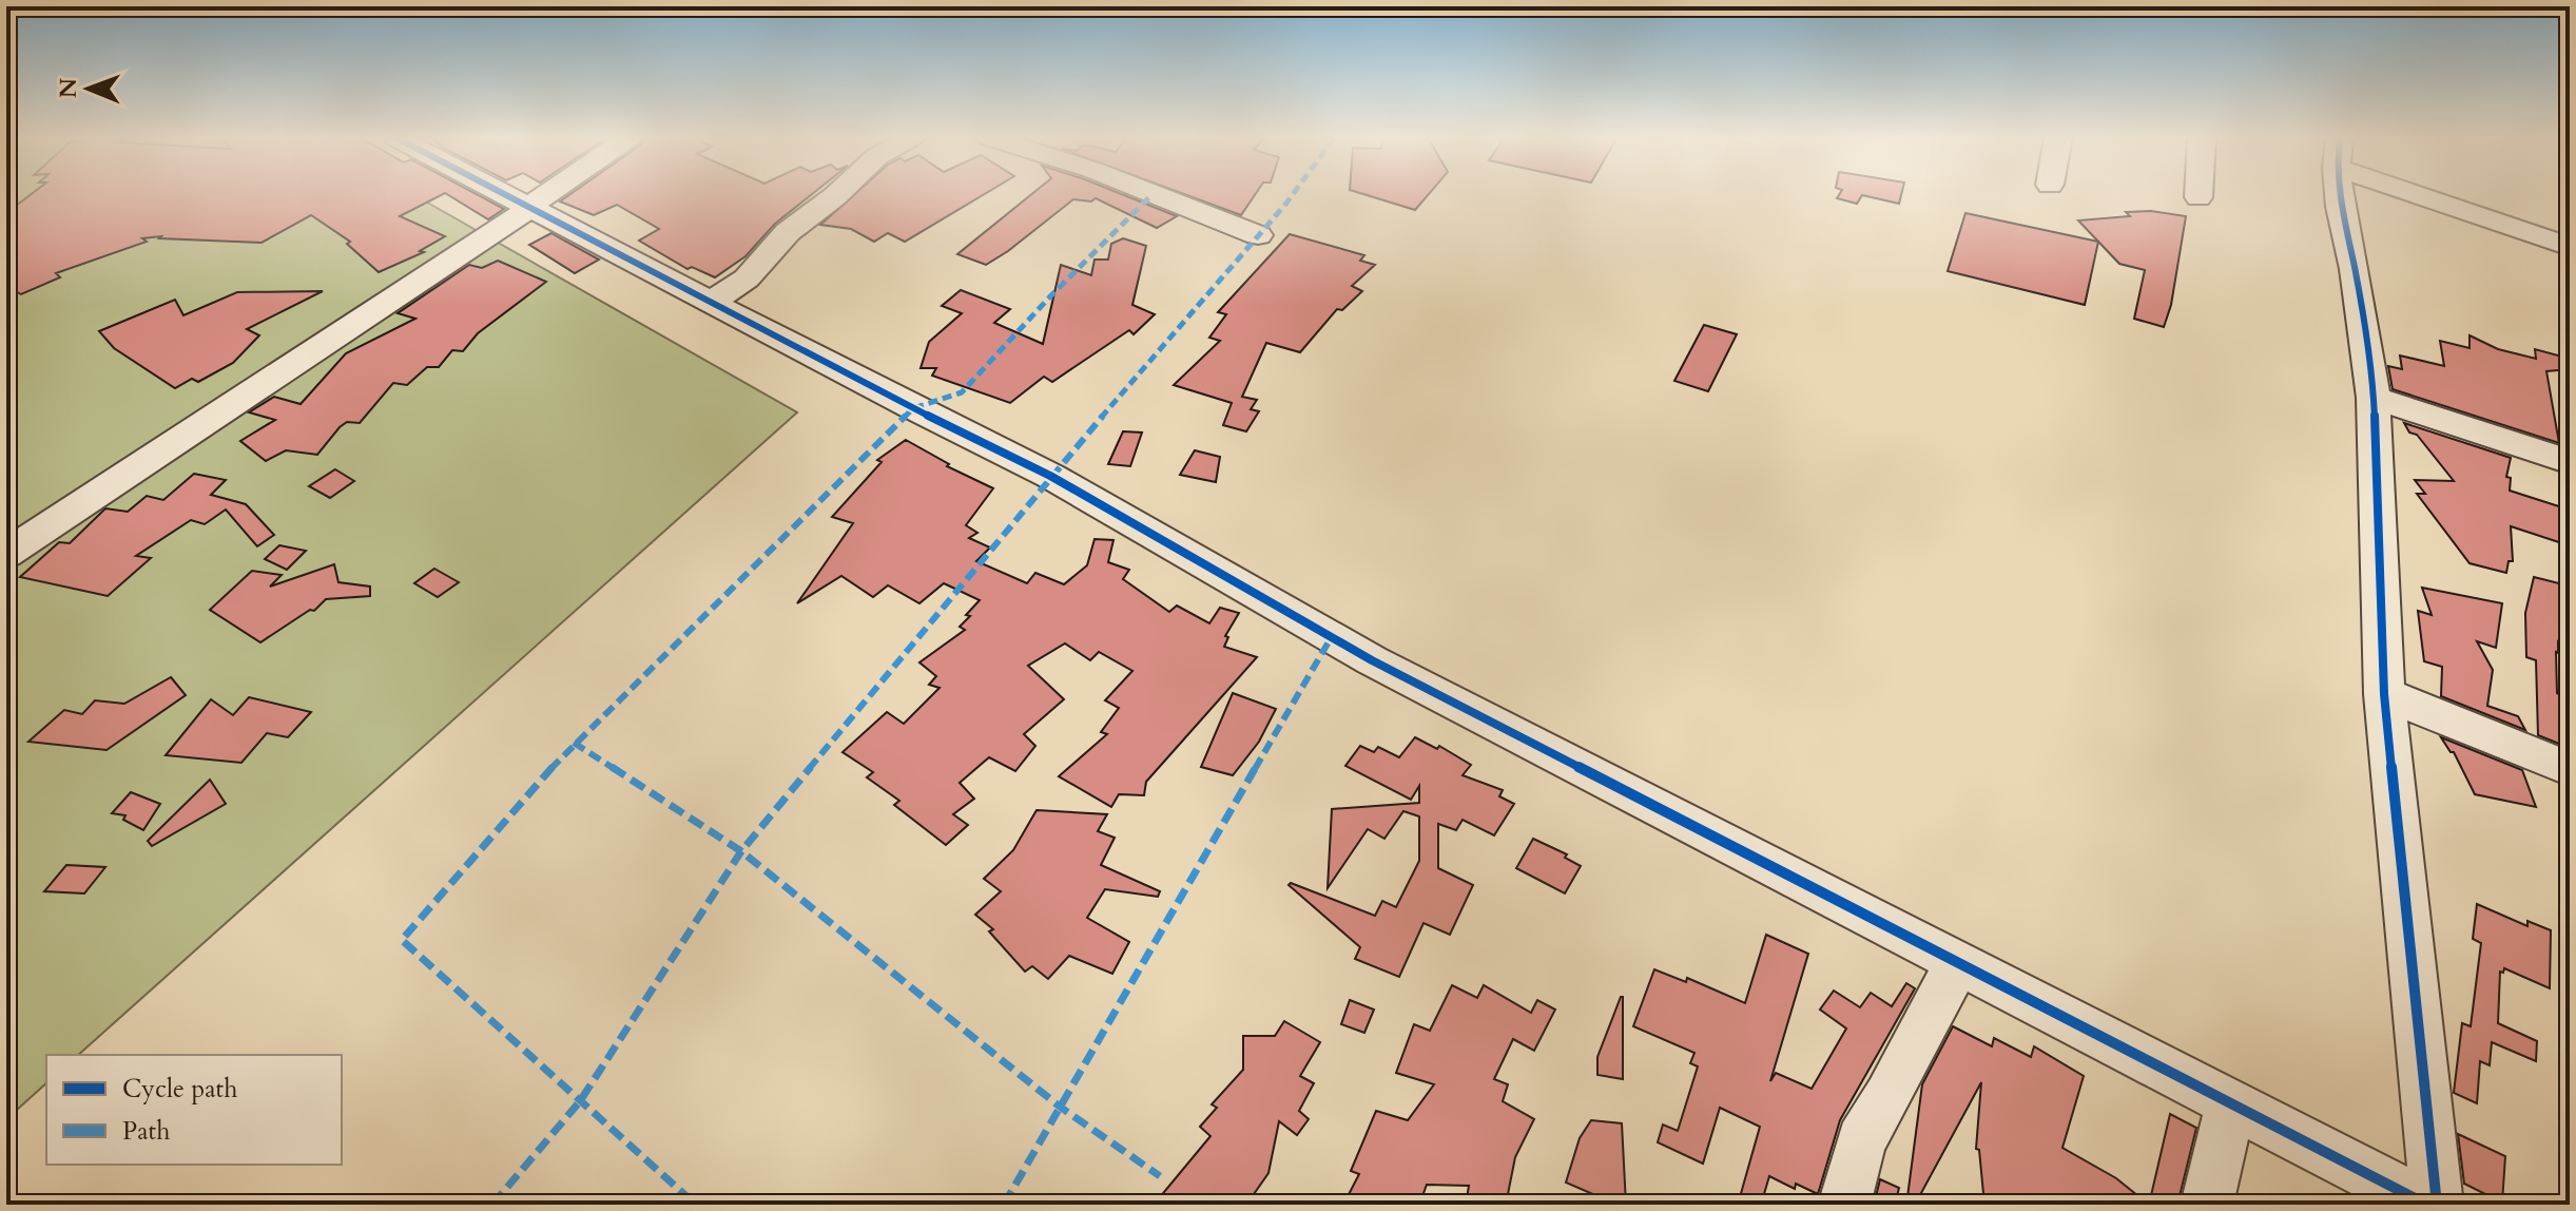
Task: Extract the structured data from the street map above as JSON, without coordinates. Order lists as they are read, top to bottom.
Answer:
{
  "legend": ["Cycle path", "Path"],
  "north": "left"
}
